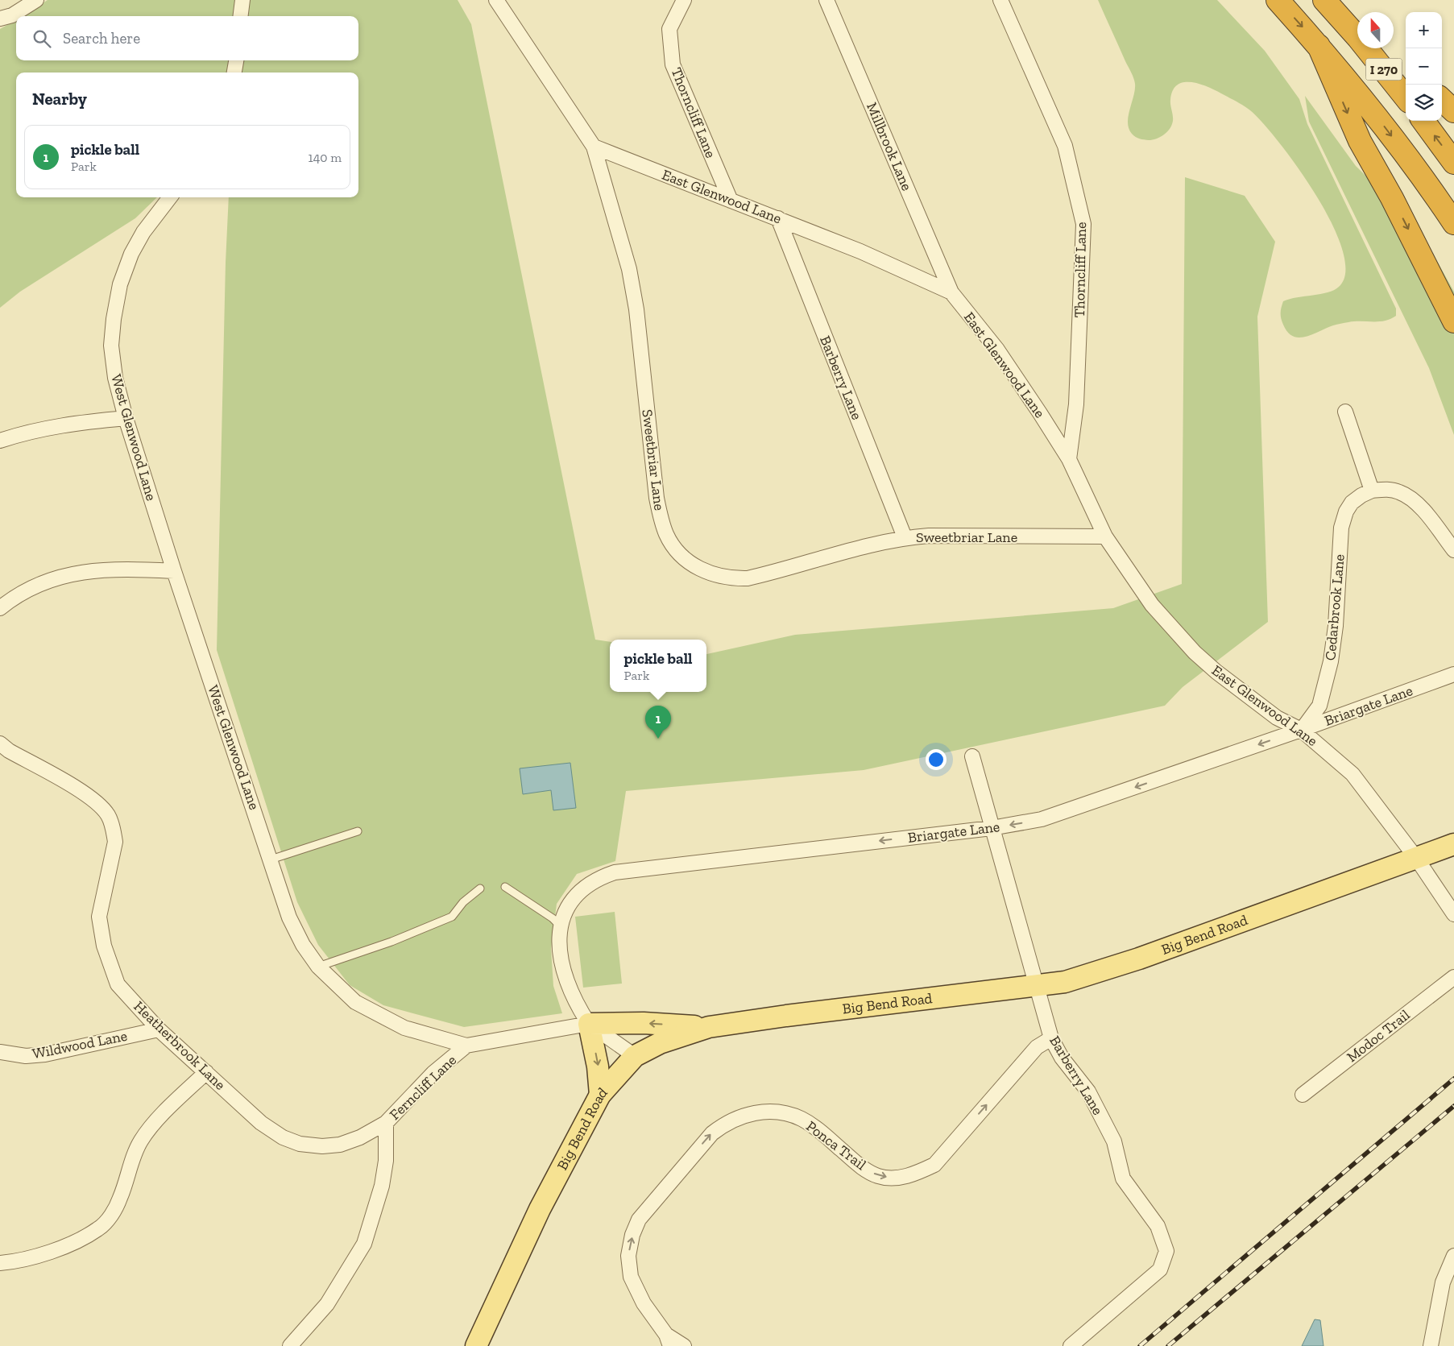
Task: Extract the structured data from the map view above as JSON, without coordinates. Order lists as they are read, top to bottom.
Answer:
{
  "streets": {
    "highway": ["I 270"],
    "main road": ["Big Bend Road"],
    "street": [
      "Thorncliff Lane",
      "Millbrook Lane",
      "East Glenwood Lane",
      "Barberry Lane",
      "West Glenwood Lane",
      "Sweetbriar Lane",
      "Cedarbrook Lane",
      "Briargate Lane",
      "Modoc Trail",
      "Wildwood Lane",
      "Heatherbrook Lane",
      "Ferncliff Lane",
      "Ponca Trail"
    ]
  },
  "crossings": [
    ["Thorncliff Lane", "East Glenwood Lane"],
    ["Millbrook Lane", "East Glenwood Lane"],
    ["East Glenwood Lane", "Barberry Lane"],
    ["East Glenwood Lane", "Sweetbriar Lane"],
    ["East Glenwood Lane", "Cedarbrook Lane"],
    ["East Glenwood Lane", "Briargate Lane"],
    ["East Glenwood Lane", "Big Bend Road"],
    ["Barberry Lane", "Sweetbriar Lane"],
    ["Barberry Lane", "Briargate Lane"],
    ["Barberry Lane", "Big Bend Road"],
    ["Barberry Lane", "Ponca Trail"],
    ["West Glenwood Lane", "Briargate Lane"],
    ["West Glenwood Lane", "Ferncliff Lane"],
    ["Cedarbrook Lane", "Briargate Lane"],
    ["Wildwood Lane", "Heatherbrook Lane"],
    ["Heatherbrook Lane", "Ferncliff Lane"]
  ],
  "one_way": ["Briargate Lane"],
  "north": "top",
  "page": {
    "map_buttons": ["+", "−"],
    "search": "Search here",
    "heading": "Nearby",
    "list": [
      {
        "mark": "1",
        "name": "pickle ball",
        "note": "Park",
        "value": "140 m"
      }
    ],
    "popup": ["pickle ball", "Park"],
    "pins": "1"
  }
}
